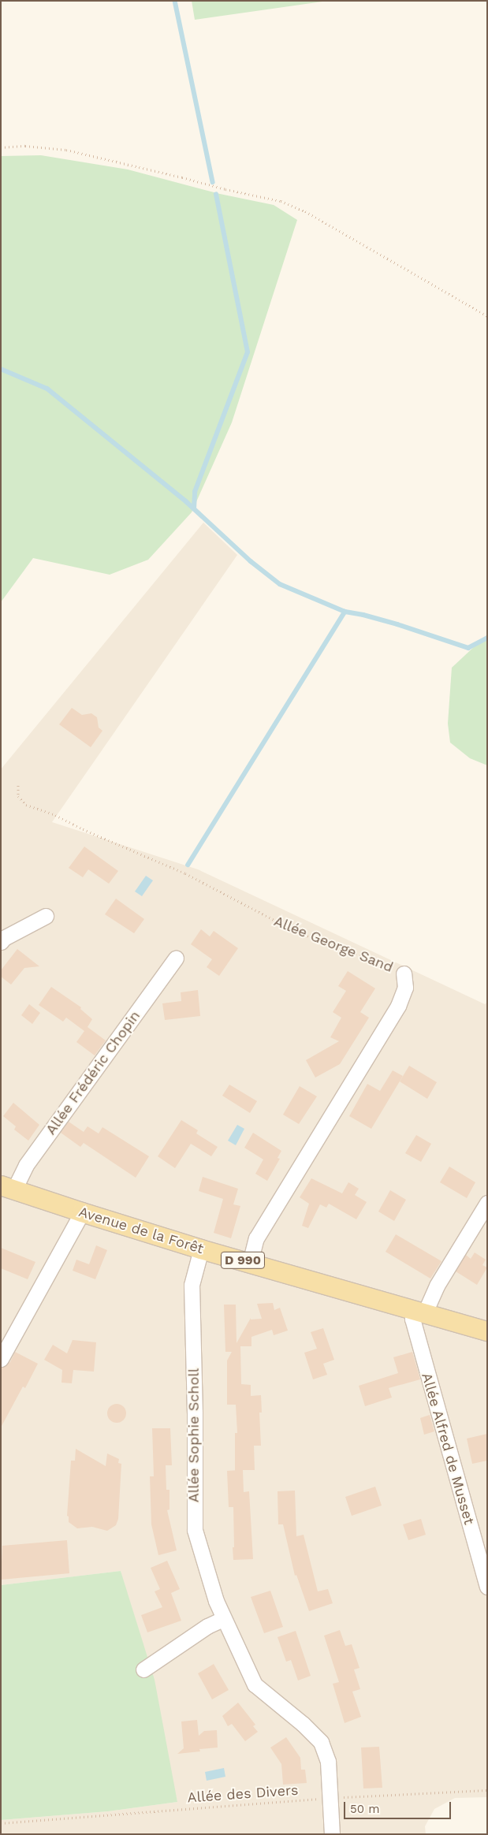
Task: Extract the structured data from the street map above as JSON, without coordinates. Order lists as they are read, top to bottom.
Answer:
{
  "streets": {
    "main road": ["Avenue de la Forêt", "D 990"],
    "street": [
      "Allée George Sand",
      "Allée Frédéric Chopin",
      "Allée Sophie Scholl",
      "Allée Alfred de Musset"
    ],
    "path": ["Allée des Divers"]
  },
  "crossings": [
    ["Allée George Sand", "Avenue de la Forêt"],
    ["Allée Frédéric Chopin", "Avenue de la Forêt"],
    ["Avenue de la Forêt", "Allée Sophie Scholl"],
    ["Avenue de la Forêt", "Allée Alfred de Musset"],
    ["Allée Sophie Scholl", "Allée des Divers"]
  ],
  "scale_bar": "50 m"
}
